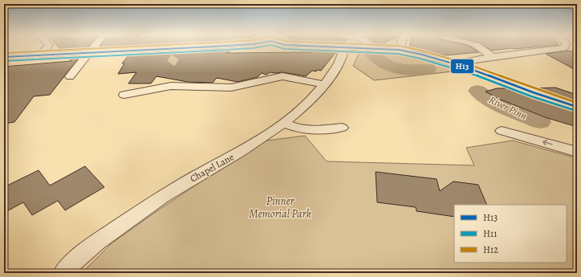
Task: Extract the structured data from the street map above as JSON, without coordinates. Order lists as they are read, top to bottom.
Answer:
{
  "streets": {
    "street": ["Chapel Lane"]
  },
  "water": ["River Pinn"],
  "parks": ["Pinner Memorial Park"],
  "lines": ["transit line H13", "transit line H11", "transit line H12"],
  "legend": ["H13", "H11", "H12"]
}
